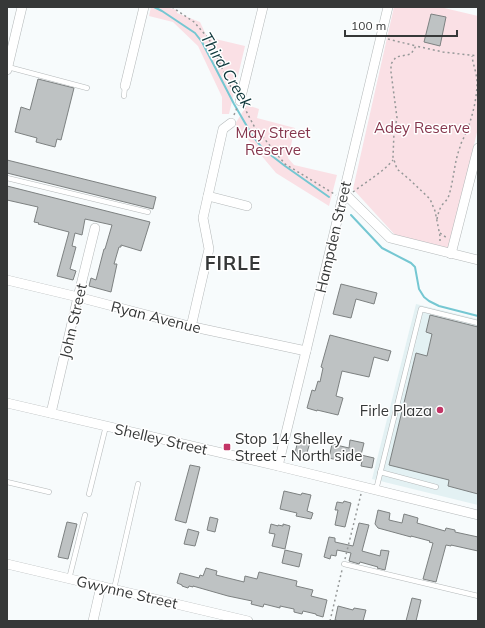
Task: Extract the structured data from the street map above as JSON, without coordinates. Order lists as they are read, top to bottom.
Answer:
{
  "streets": {
    "street": [
      "Hampden Street",
      "Ryan Avenue",
      "John Street",
      "Shelley Street",
      "Gwynne Street"
    ]
  },
  "crossings": [
    ["Hampden Street", "Ryan Avenue"],
    ["Hampden Street", "Shelley Street"],
    ["Ryan Avenue", "John Street"],
    ["John Street", "Shelley Street"]
  ],
  "districts": ["FIRLE"],
  "water": ["Third Creek"],
  "parks": ["Adey Reserve", "May Street Reserve"],
  "places": {
    "other": ["Firle Plaza"],
    "transit": ["Stop 14 Shelley Street - North side"]
  },
  "scale_bar": "100 m"
}
